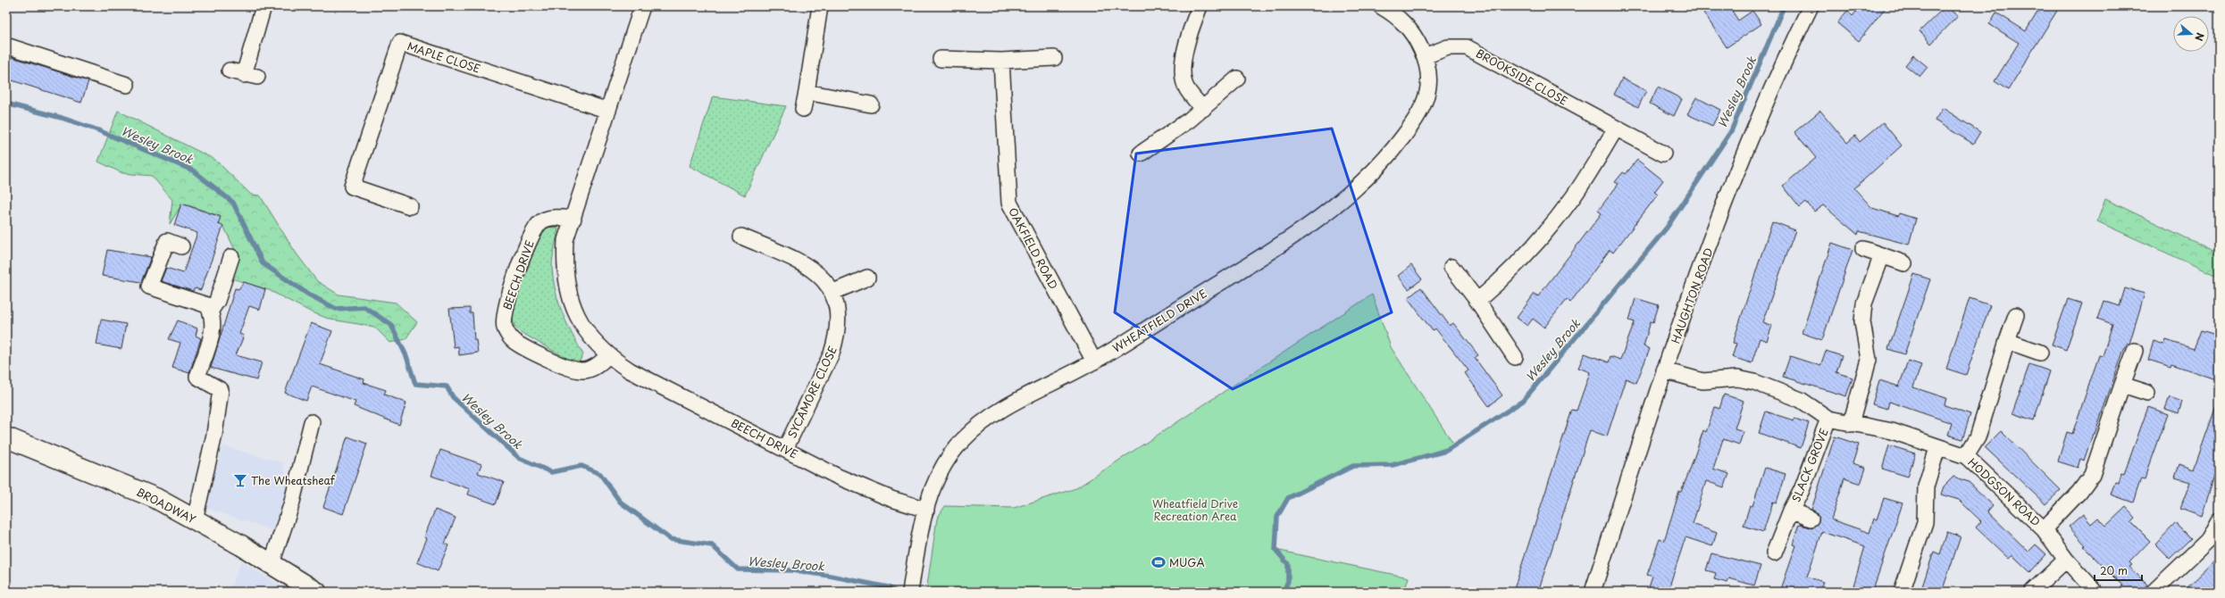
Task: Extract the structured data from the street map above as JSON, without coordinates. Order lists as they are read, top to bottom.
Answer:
{
  "streets": {
    "main road": ["BROADWAY"],
    "street": [
      "MAPLE CLOSE",
      "BROOKSIDE CLOSE",
      "OAKFIELD ROAD",
      "BEECH DRIVE",
      "HAUGHTON ROAD",
      "WHEATFIELD DRIVE",
      "SYCAMORE CLOSE",
      "SLACK GROVE",
      "HODGSON ROAD"
    ]
  },
  "crossings": [
    ["MAPLE CLOSE", "BEECH DRIVE"],
    ["BROOKSIDE CLOSE", "WHEATFIELD DRIVE"],
    ["OAKFIELD ROAD", "WHEATFIELD DRIVE"],
    ["BEECH DRIVE", "WHEATFIELD DRIVE"],
    ["BEECH DRIVE", "SYCAMORE CLOSE"],
    ["HAUGHTON ROAD", "HODGSON ROAD"],
    ["SLACK GROVE", "HODGSON ROAD"]
  ],
  "water": ["Wesley Brook"],
  "parks": ["Wheatfield Drive Recreation Area"],
  "places": {
    "bar": ["The Wheatsheaf"],
    "sports": ["MUGA"]
  },
  "scale_bar": "20 m",
  "north": "right"
}
